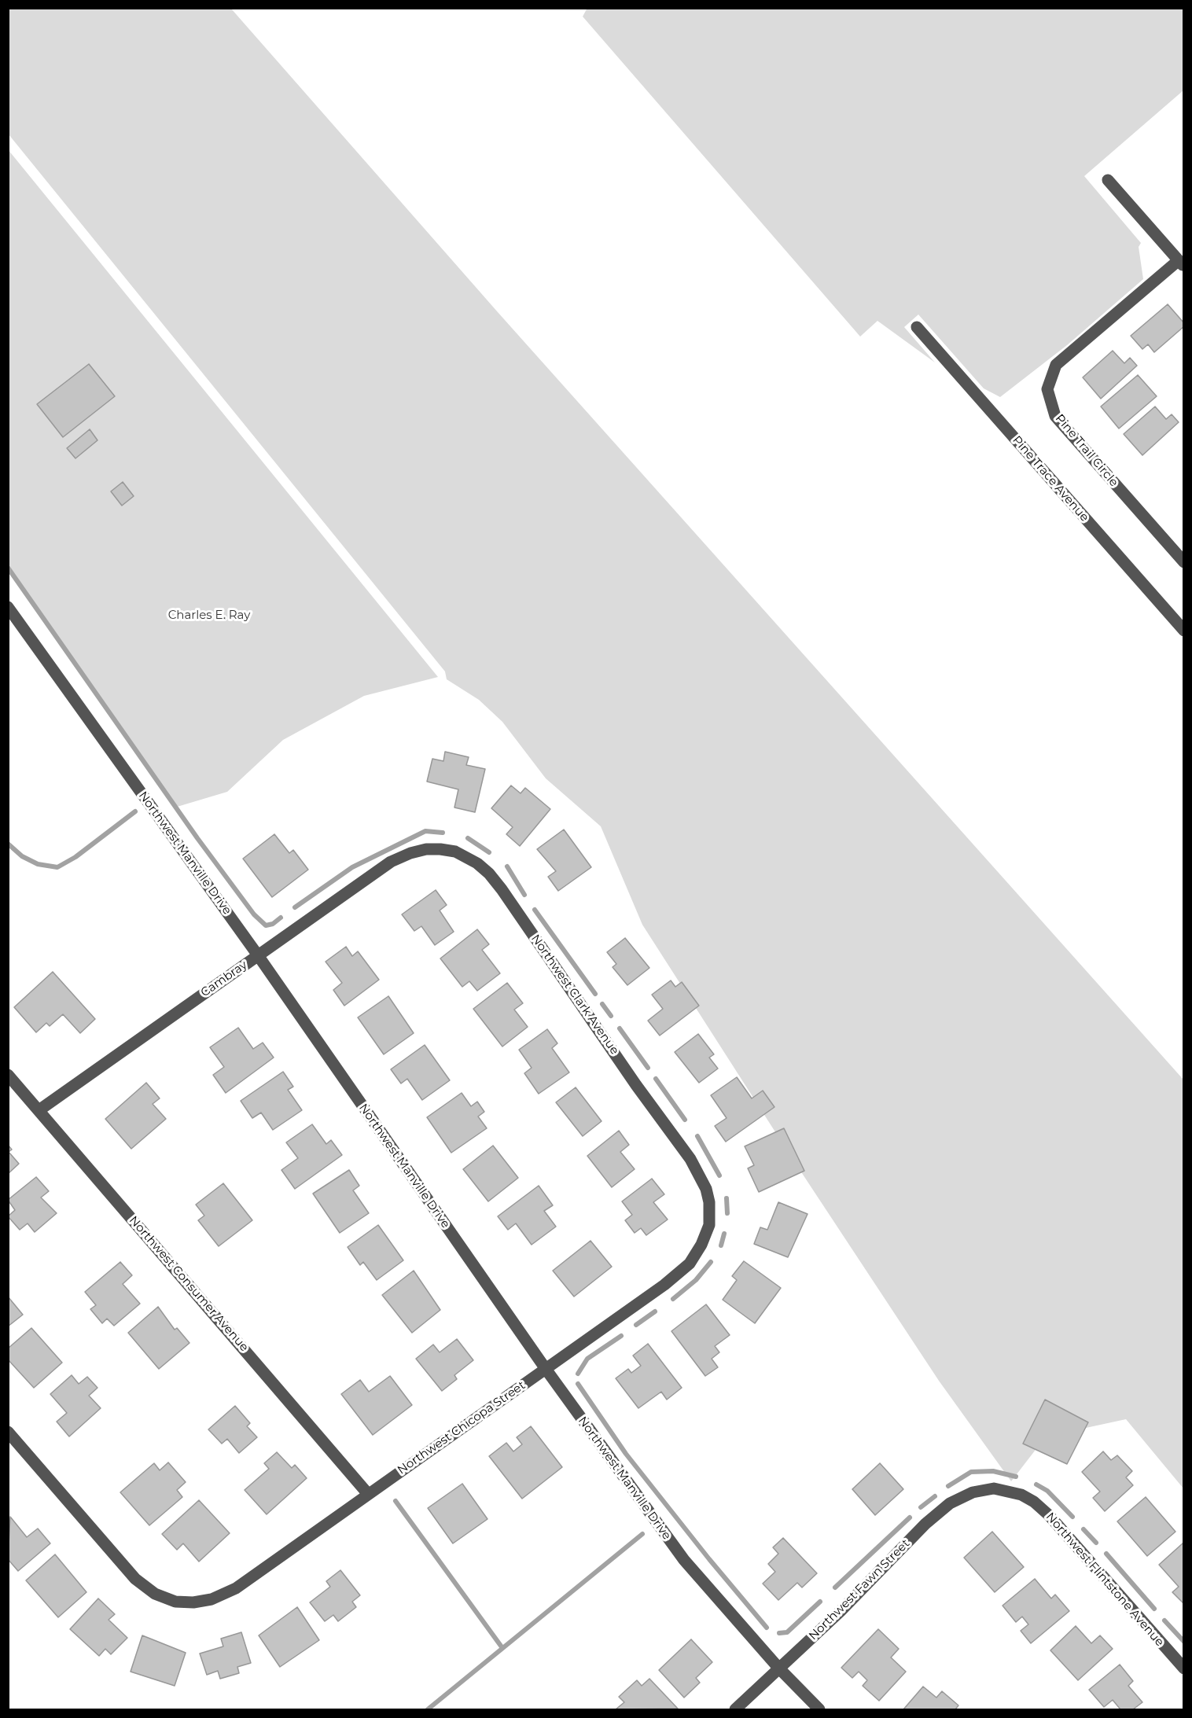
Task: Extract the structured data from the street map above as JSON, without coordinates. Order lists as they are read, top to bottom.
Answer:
{
  "streets": {
    "street": [
      "Pine Trail Circle",
      "Pine Trace Avenue",
      "Northwest Manville Drive",
      "Cambray",
      "Northwest Clark Avenue",
      "Northwest Consumer Avenue",
      "Northwest Chicopa Street",
      "Northwest Flintstone Avenue",
      "Northwest Fawn Street"
    ]
  },
  "crossings": [
    ["Northwest Manville Drive", "Cambray"],
    ["Northwest Manville Drive", "Northwest Chicopa Street"],
    ["Northwest Manville Drive", "Northwest Fawn Street"],
    ["Cambray", "Northwest Clark Avenue"],
    ["Cambray", "Northwest Consumer Avenue"],
    ["Northwest Clark Avenue", "Northwest Chicopa Street"],
    ["Northwest Consumer Avenue", "Northwest Chicopa Street"],
    ["Northwest Flintstone Avenue", "Northwest Fawn Street"]
  ],
  "parks": ["Charles E. Ray"]
}
